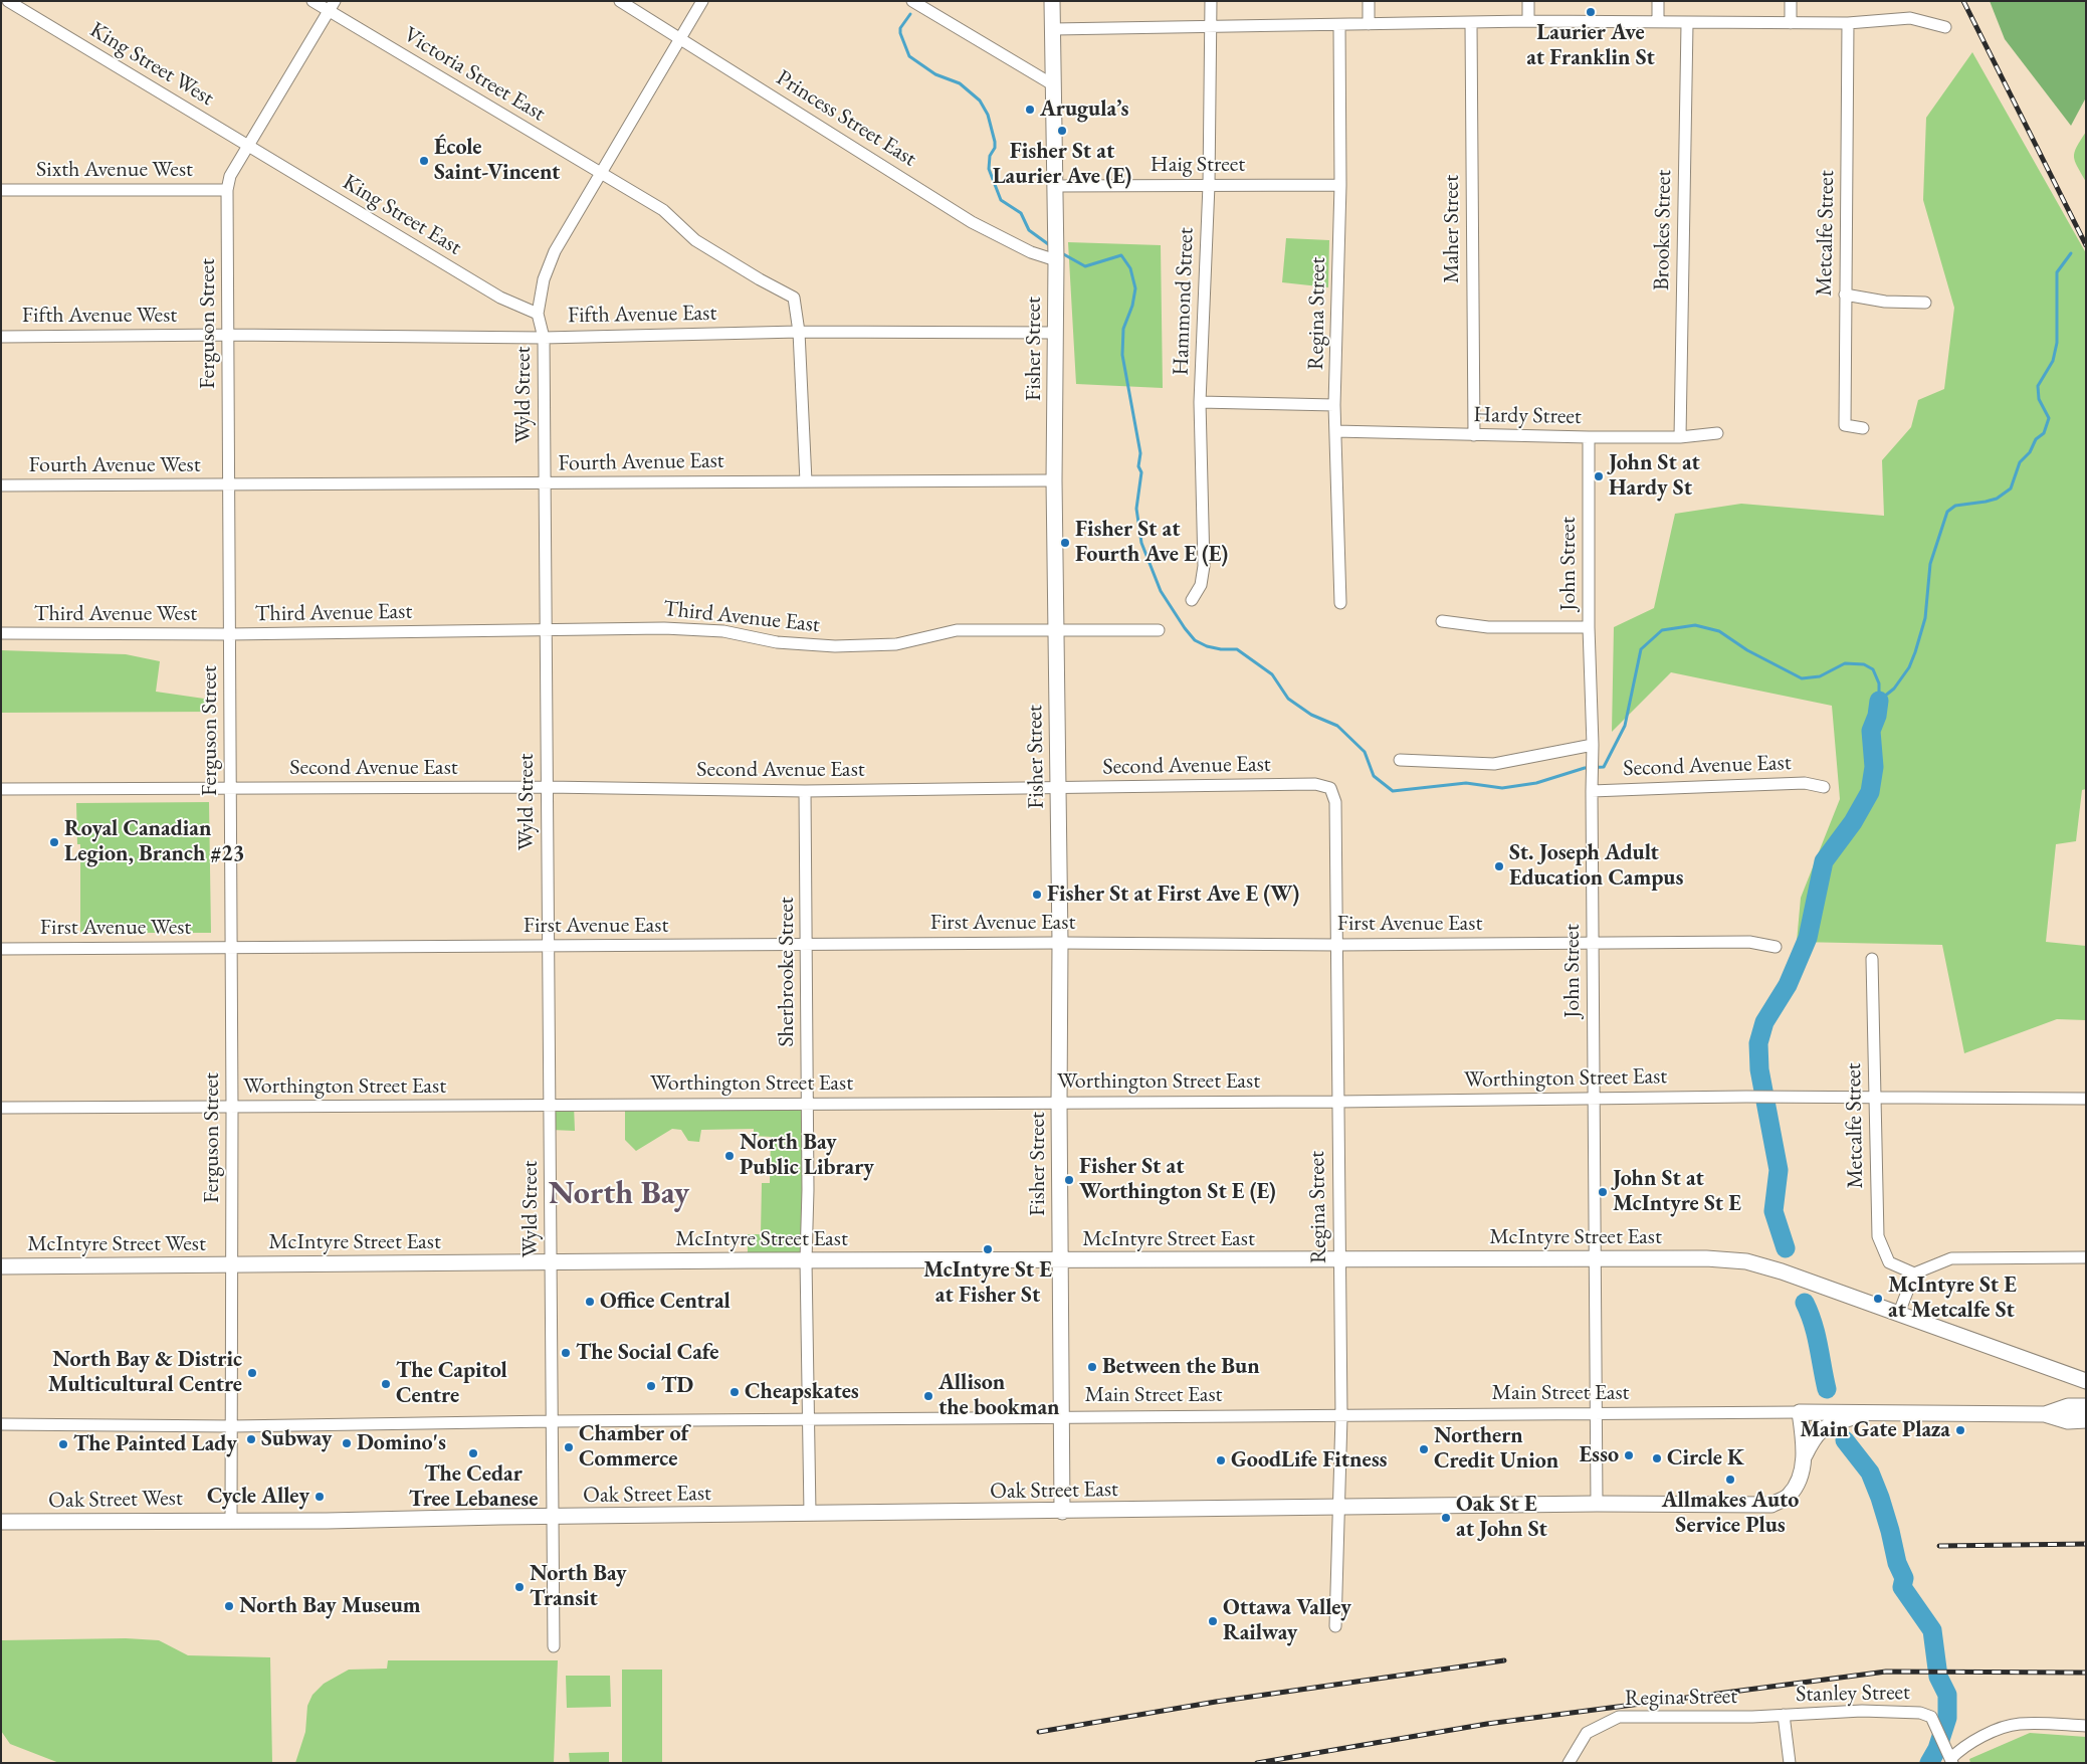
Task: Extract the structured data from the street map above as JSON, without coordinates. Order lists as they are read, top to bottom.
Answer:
{
  "streets": {
    "main road": [
      "Fisher Street",
      "McIntyre Street East",
      "McIntyre Street West",
      "Main Street East",
      "Oak Street East",
      "Oak Street West"
    ],
    "street": [
      "King Street West",
      "Victoria Street East",
      "Princess Street East",
      "Haig Street",
      "Sixth Avenue West",
      "King Street East",
      "Maher Street",
      "Brookes Street",
      "Metcalfe Street",
      "Hammond Street",
      "Regina Street",
      "Fifth Avenue East",
      "Fifth Avenue West",
      "Ferguson Street",
      "Wyld Street",
      "Hardy Street",
      "Fourth Avenue East",
      "Fourth Avenue West",
      "John Street",
      "Third Avenue East",
      "Third Avenue West",
      "Second Avenue East",
      "First Avenue East",
      "First Avenue West",
      "Sherbrooke Street",
      "Worthington Street East",
      "Stanley Street"
    ]
  },
  "crossings": [
    ["King Street West", "King Street East"],
    ["King Street West", "Ferguson Street"],
    ["Victoria Street East", "Fifth Avenue East"],
    ["Victoria Street East", "Ferguson Street"],
    ["Victoria Street East", "Wyld Street"],
    ["Princess Street East", "Fisher Street"],
    ["Princess Street East", "Wyld Street"],
    ["Haig Street", "Hammond Street"],
    ["Haig Street", "Regina Street"],
    ["Haig Street", "Fisher Street"],
    ["Sixth Avenue West", "Ferguson Street"],
    ["King Street East", "Ferguson Street"],
    ["King Street East", "Wyld Street"],
    ["Maher Street", "Hardy Street"],
    ["Brookes Street", "Hardy Street"],
    ["Metcalfe Street", "Worthington Street East"],
    ["Regina Street", "Hardy Street"],
    ["Regina Street", "Second Avenue East"],
    ["Regina Street", "First Avenue East"],
    ["Regina Street", "Worthington Street East"],
    ["Regina Street", "McIntyre Street East"],
    ["Regina Street", "Main Street East"],
    ["Regina Street", "Oak Street East"],
    ["Regina Street", "Stanley Street"],
    ["Fifth Avenue East", "Fifth Avenue West"],
    ["Fifth Avenue East", "Ferguson Street"],
    ["Fifth Avenue East", "Fisher Street"],
    ["Fifth Avenue East", "Wyld Street"],
    ["Fifth Avenue West", "Ferguson Street"],
    ["Ferguson Street", "Fourth Avenue East"],
    ["Ferguson Street", "Fourth Avenue West"],
    ["Ferguson Street", "Third Avenue East"],
    ["Ferguson Street", "Third Avenue West"],
    ["Ferguson Street", "Second Avenue East"],
    ["Ferguson Street", "First Avenue East"],
    ["Ferguson Street", "First Avenue West"],
    ["Ferguson Street", "Worthington Street East"],
    ["Ferguson Street", "McIntyre Street East"],
    ["Ferguson Street", "McIntyre Street West"],
    ["Ferguson Street", "Main Street East"],
    ["Ferguson Street", "Oak Street East"],
    ["Ferguson Street", "Oak Street West"],
    ["Fisher Street", "Fourth Avenue East"],
    ["Fisher Street", "Third Avenue East"],
    ["Fisher Street", "Second Avenue East"],
    ["Fisher Street", "First Avenue East"],
    ["Fisher Street", "Worthington Street East"],
    ["Fisher Street", "McIntyre Street East"],
    ["Fisher Street", "Main Street East"],
    ["Fisher Street", "Oak Street East"],
    ["Wyld Street", "Fourth Avenue East"],
    ["Wyld Street", "Third Avenue East"],
    ["Wyld Street", "Second Avenue East"],
    ["Wyld Street", "First Avenue East"],
    ["Wyld Street", "Worthington Street East"],
    ["Wyld Street", "McIntyre Street East"],
    ["Wyld Street", "Main Street East"],
    ["Wyld Street", "Oak Street East"],
    ["Hardy Street", "John Street"],
    ["Fourth Avenue East", "Fourth Avenue West"],
    ["John Street", "Second Avenue East"],
    ["John Street", "First Avenue East"],
    ["John Street", "Worthington Street East"],
    ["John Street", "McIntyre Street East"],
    ["John Street", "Main Street East"],
    ["John Street", "Oak Street East"],
    ["Third Avenue East", "Third Avenue West"],
    ["Second Avenue East", "Sherbrooke Street"],
    ["First Avenue East", "First Avenue West"],
    ["First Avenue East", "Sherbrooke Street"],
    ["Sherbrooke Street", "Worthington Street East"],
    ["Sherbrooke Street", "McIntyre Street East"],
    ["Sherbrooke Street", "Main Street East"],
    ["Sherbrooke Street", "Oak Street East"],
    ["McIntyre Street East", "McIntyre Street West"],
    ["Main Street East", "Oak Street East"],
    ["Oak Street East", "Oak Street West"]
  ],
  "districts": ["North Bay"],
  "places": [
    "Laurier Ave at Franklin St",
    "Arugula’s",
    "Fisher St at Laurier Ave (E)",
    "École Saint-Vincent",
    "John St at Hardy St",
    "Fisher St at Fourth Ave E (E)",
    "Royal Canadian Legion, Branch #23",
    "St. Joseph Adult Education Campus",
    "Fisher St at First Ave E (W)",
    "North Bay Public Library",
    "Fisher St at Worthington St E (E)",
    "John St at McIntyre St E",
    "McIntyre St E at Fisher St",
    "McIntyre St E at Metcalfe St",
    "Office Central",
    "The Social Cafe",
    "Between the Bun",
    "North Bay & Distric Multicultural Centre",
    "The Capitol Centre",
    "TD",
    "Cheapskates",
    "Allison the bookman",
    "Main Gate Plaza",
    "Subway",
    "Domino's",
    "The Painted Lady",
    "Chamber of Commerce",
    "Northern Credit Union",
    "The Cedar Tree Lebanese",
    "Esso",
    "Circle K",
    "GoodLife Fitness",
    "Allmakes Auto Service Plus",
    "Cycle Alley",
    "Oak St E at John St",
    "North Bay Transit",
    "North Bay Museum",
    "Ottawa Valley Railway"
  ]
}
